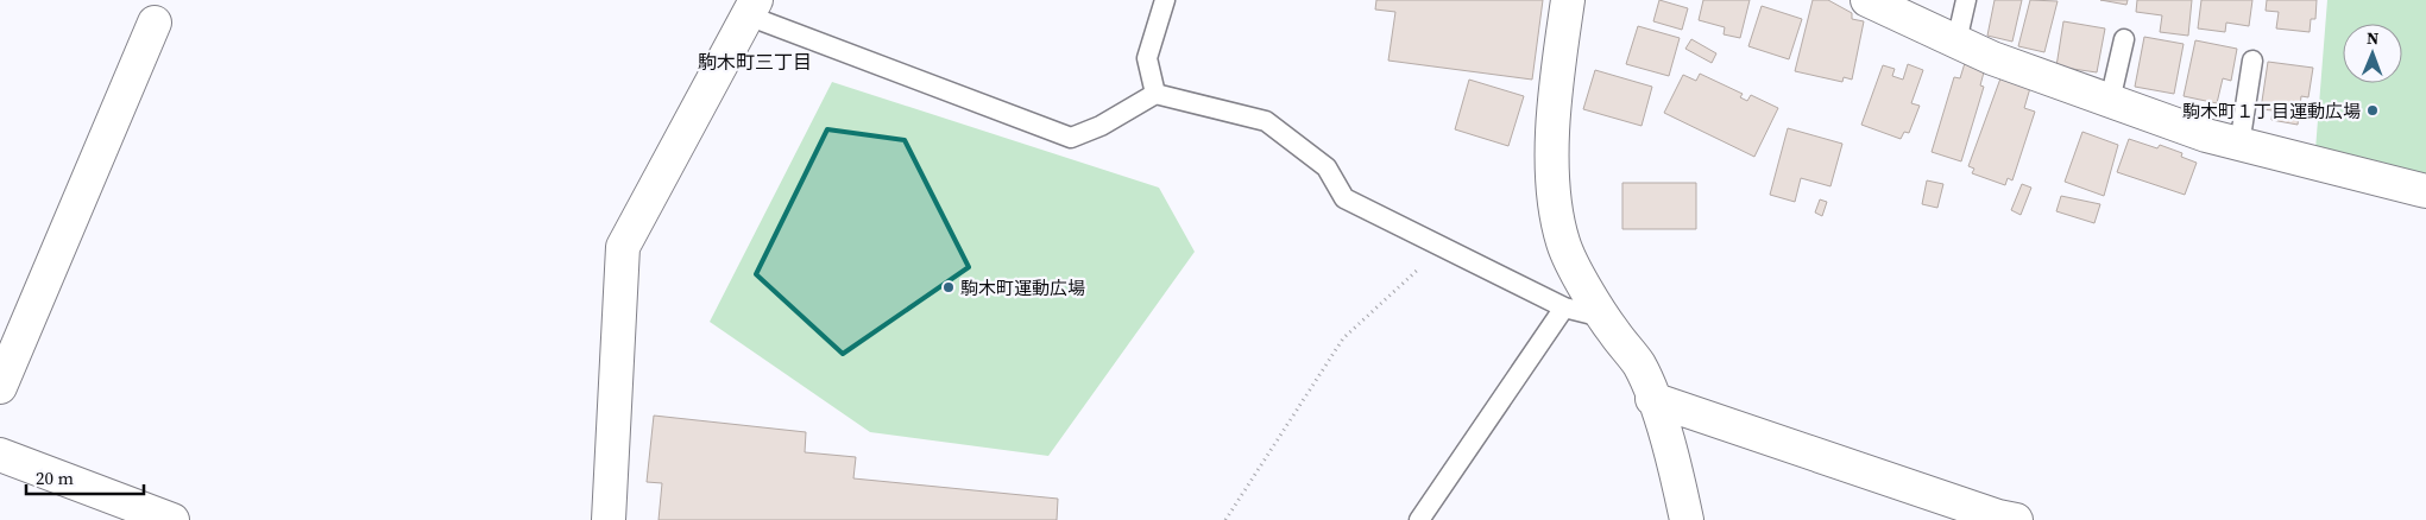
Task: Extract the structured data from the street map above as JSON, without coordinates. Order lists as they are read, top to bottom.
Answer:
{
  "districts": ["駒木町三丁目"],
  "places": ["駒木町１丁目運動広場", "駒木町運動広場"],
  "scale_bar": "20 m",
  "north": "top"
}
